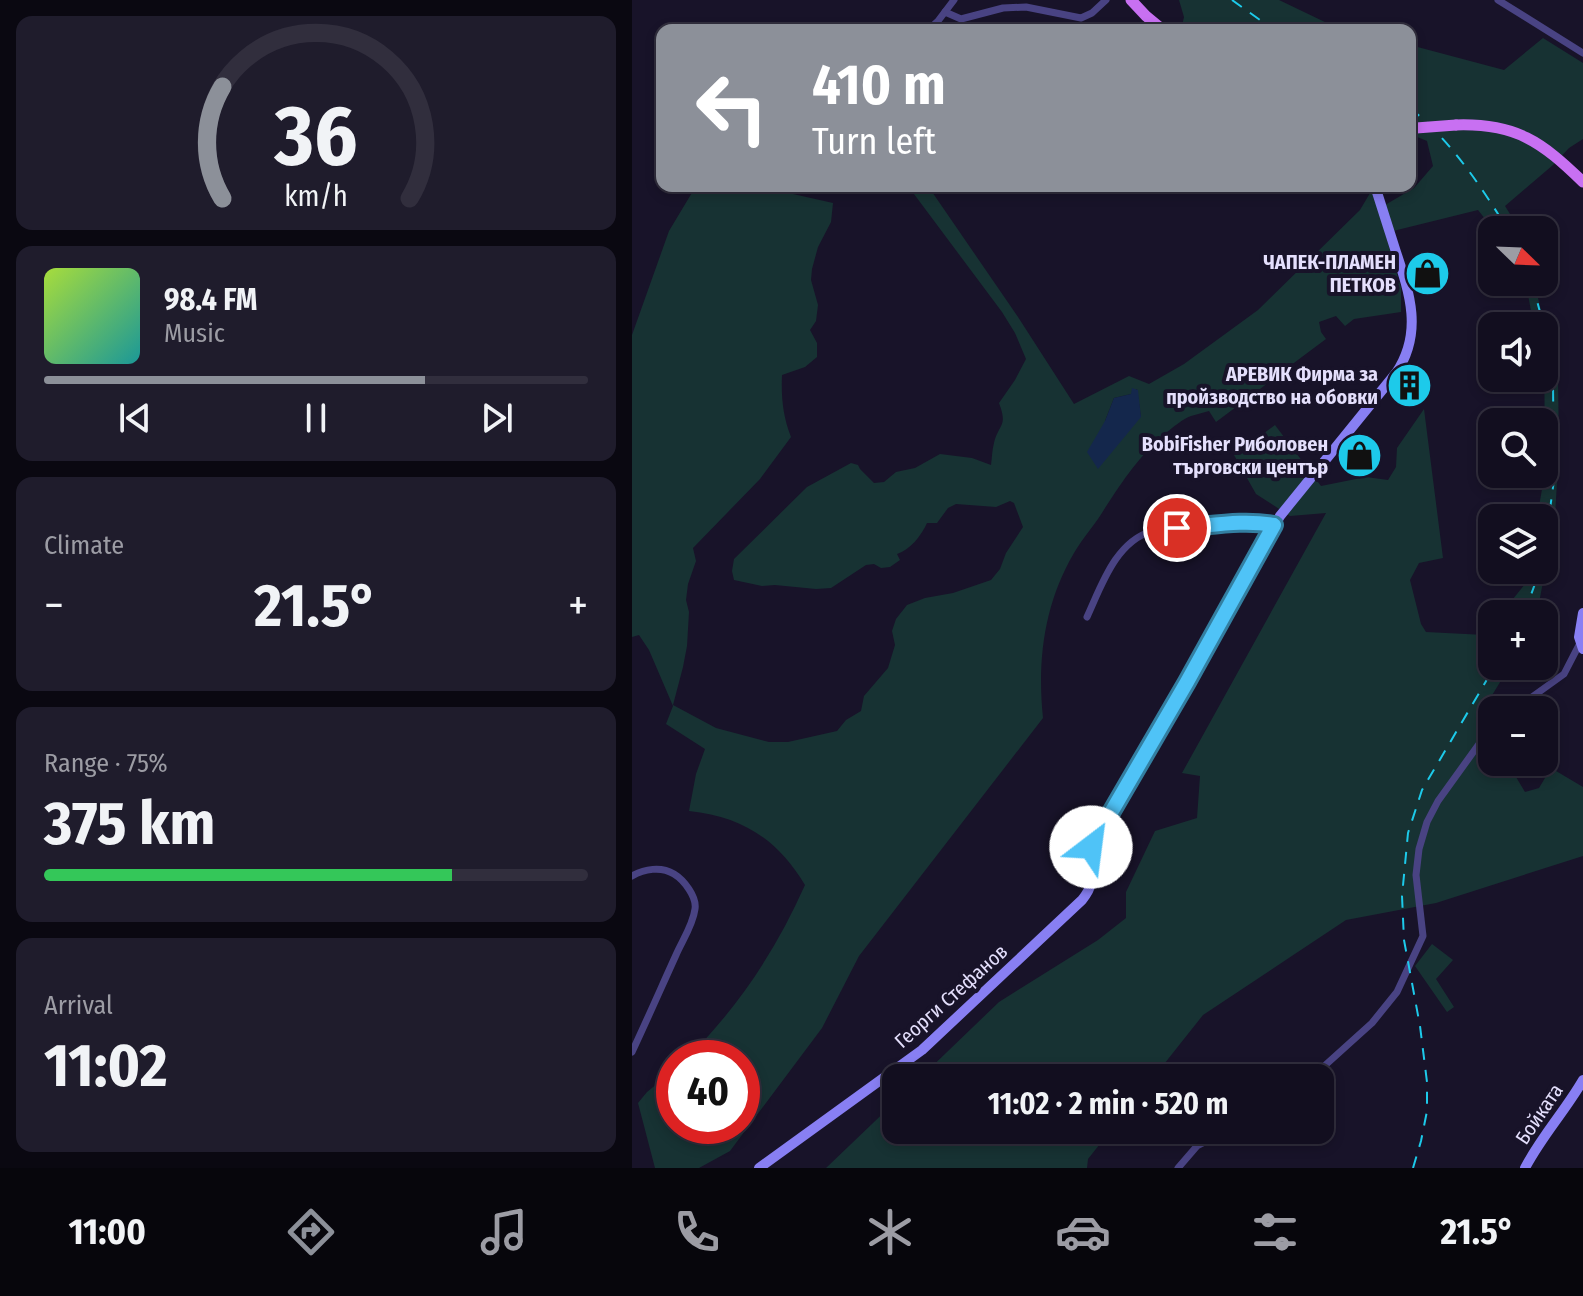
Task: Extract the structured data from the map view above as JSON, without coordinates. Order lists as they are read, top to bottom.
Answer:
{
  "streets": {
    "street": ["Георги Стефанов", "Бойката"]
  },
  "places": {
    "shop": ["ЧАПЕК-ПЛАМЕН ПЕТКОВ", "BobiFisher Риболовен търговски център"],
    "building": ["АРЕВИК Фирма за пройзводство на обовки"]
  },
  "north": "bottom right",
  "page": {
    "turn": ["410 m", "Turn left"],
    "map_buttons": ["+", "−"],
    "song": ["98.4 FM", "Music"],
    "tile": [
      "Climate",
      ["Range · 75%", "375 km"],
      ["Arrival", "11:02"]
    ],
    "heat": ["−", "21.5°", "+"],
    "limit": "40",
    "trip": "11:02 · 2 min · 520 m",
    "tabs": ["11:00", "21.5°"],
    "gauge": ["36", "km/h"]
  }
}
